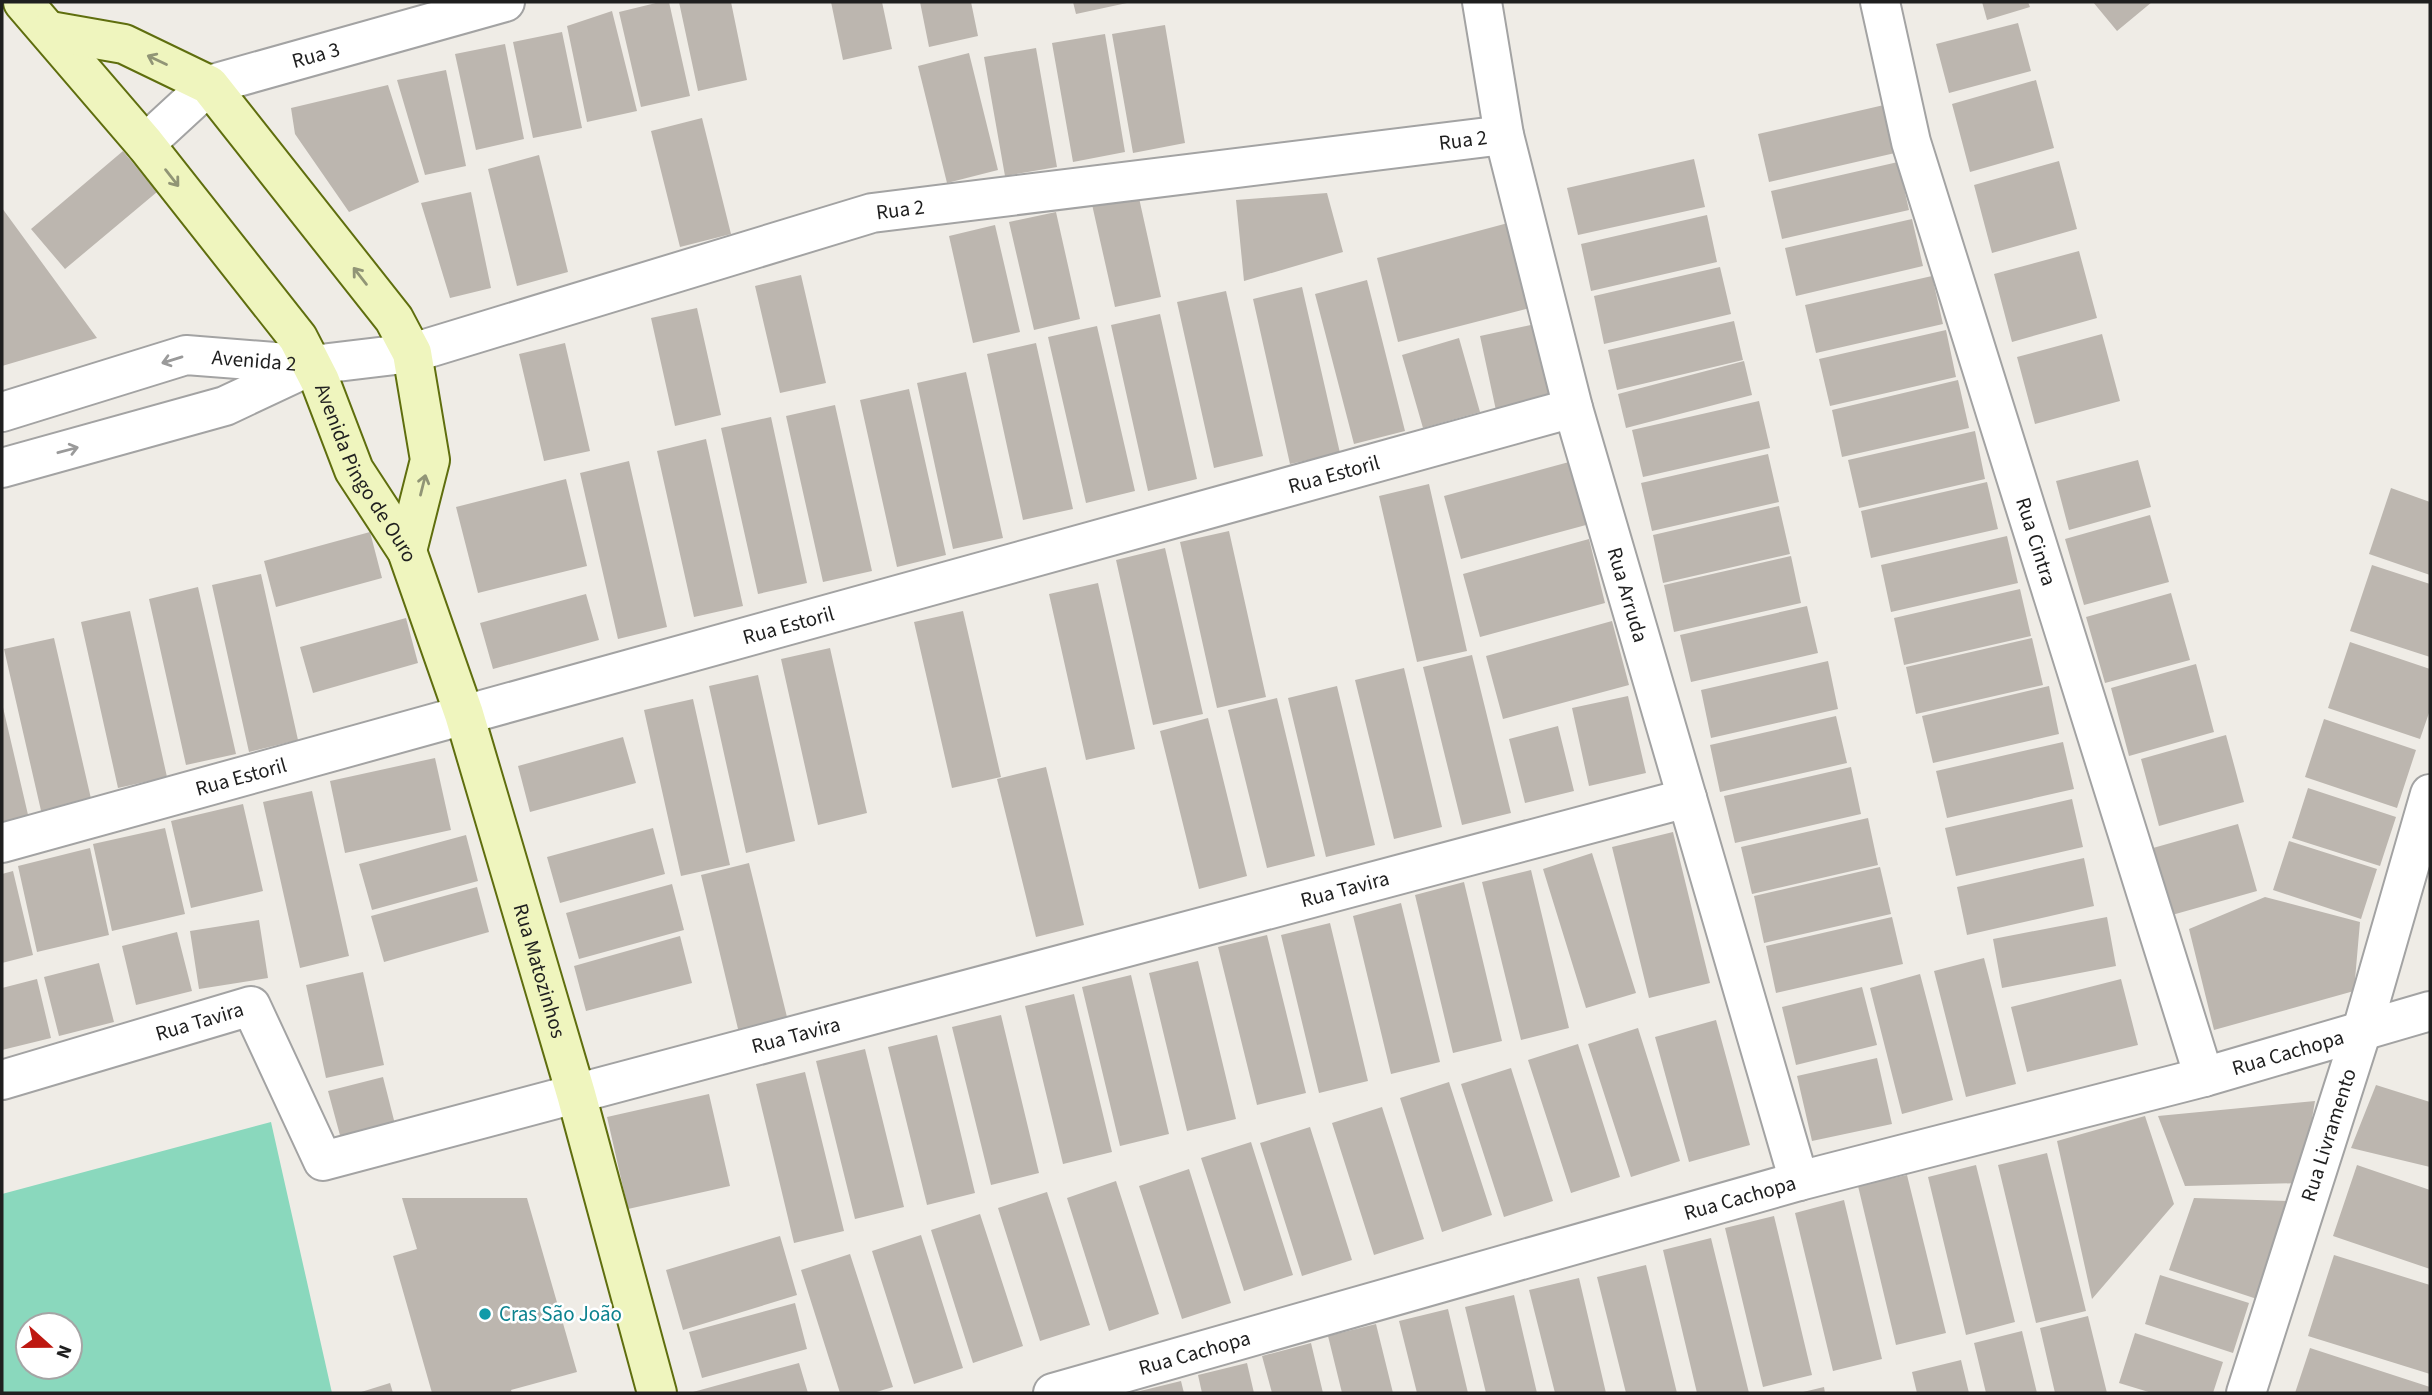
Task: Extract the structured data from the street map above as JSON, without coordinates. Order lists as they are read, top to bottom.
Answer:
{
  "streets": {
    "street": [
      "Rua 3",
      "Rua 2",
      "Avenida 2",
      "Avenida Pingo de Ouro",
      "Rua Estoril",
      "Rua Cintra",
      "Rua Arruda",
      "Rua Tavira",
      "Rua Matozinhos",
      "Rua Cachopa",
      "Rua Livramento"
    ]
  },
  "crossings": [
    ["Rua 3", "Avenida Pingo de Ouro"],
    ["Rua 2", "Avenida 2"],
    ["Rua 2", "Avenida Pingo de Ouro"],
    ["Rua 2", "Rua Arruda"],
    ["Avenida 2", "Avenida Pingo de Ouro"],
    ["Avenida Pingo de Ouro", "Rua Matozinhos"],
    ["Rua Estoril", "Rua Arruda"],
    ["Rua Estoril", "Rua Matozinhos"],
    ["Rua Cintra", "Rua Cachopa"],
    ["Rua Arruda", "Rua Tavira"],
    ["Rua Arruda", "Rua Cachopa"],
    ["Rua Tavira", "Rua Matozinhos"],
    ["Rua Cachopa", "Rua Livramento"]
  ],
  "places": ["Cras São João"],
  "north": "right"
}
